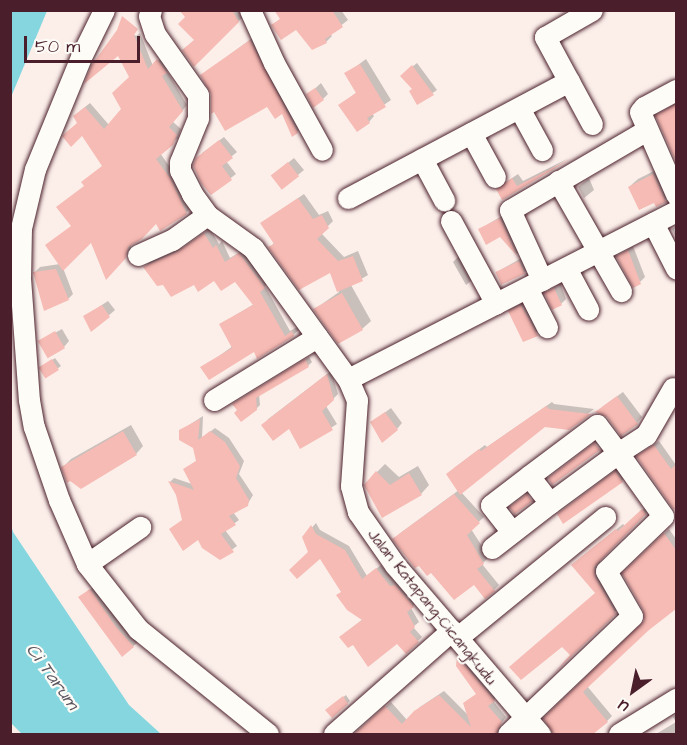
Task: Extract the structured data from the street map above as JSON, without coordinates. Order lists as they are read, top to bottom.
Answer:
{
  "streets": {
    "street": ["Jalan Katapang-Cicangkudu"]
  },
  "water": ["Ci Tarum"],
  "scale_bar": "50 m",
  "north": "bottom left"
}
